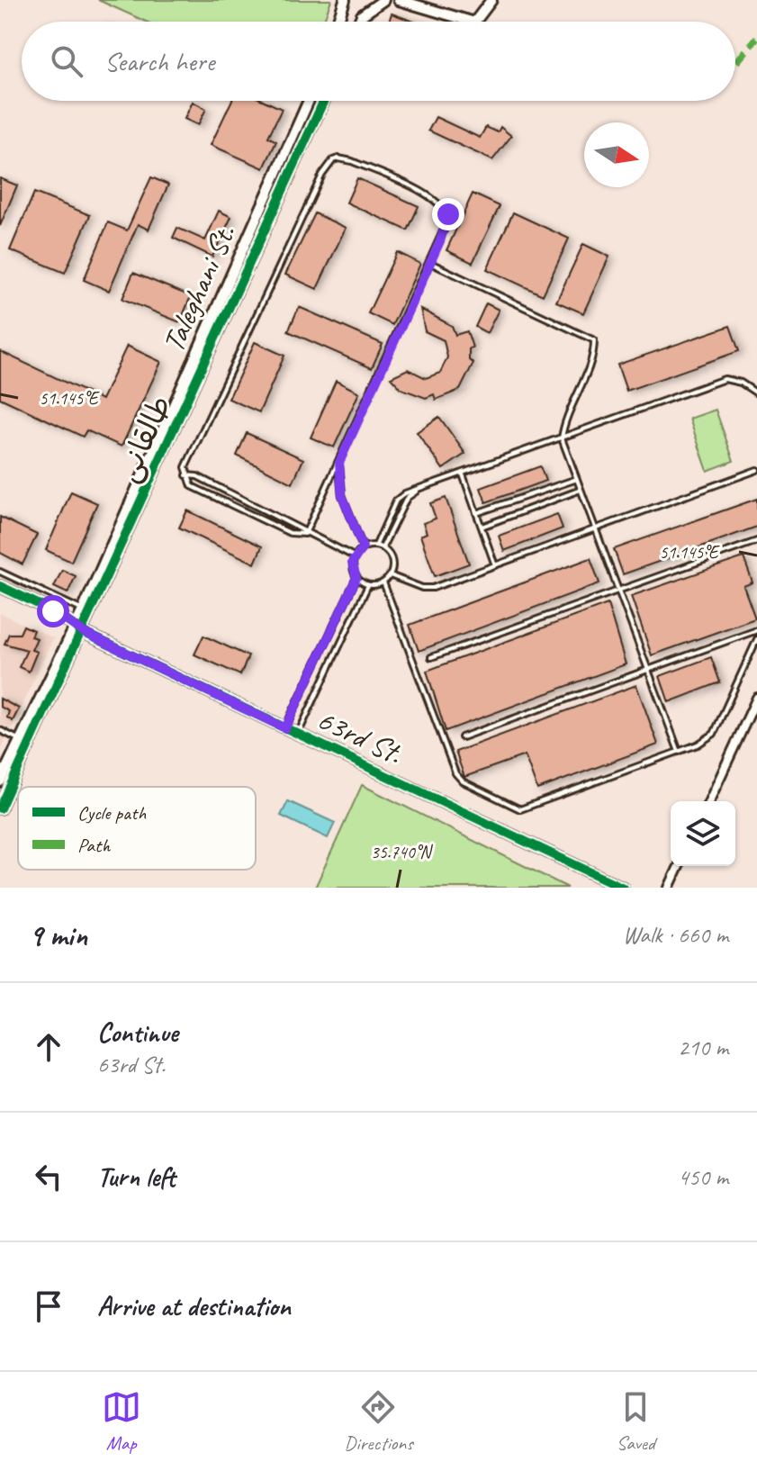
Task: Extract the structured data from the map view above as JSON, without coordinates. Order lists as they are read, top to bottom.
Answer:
{
  "streets": {
    "street": ["Taleghani St.", "طالقانی", "63rd St."]
  },
  "crossings": [
    ["Taleghani St.", "طالقانی"],
    ["Taleghani St.", "63rd St."],
    ["طالقانی", "63rd St."]
  ],
  "legend": ["Cycle path", "Path"],
  "north": "right",
  "page": {
    "search": "Search here",
    "heading": ["9 min", "Walk · 660 m"],
    "list": [
      ["Continue", "63rd St.", "210 m"],
      ["Turn left", "450 m"],
      "Arrive at destination"
    ],
    "nav": ["Map", "Directions", "Saved"]
  },
  "coordinates": ["51.145°E", "35.740°N"]
}
